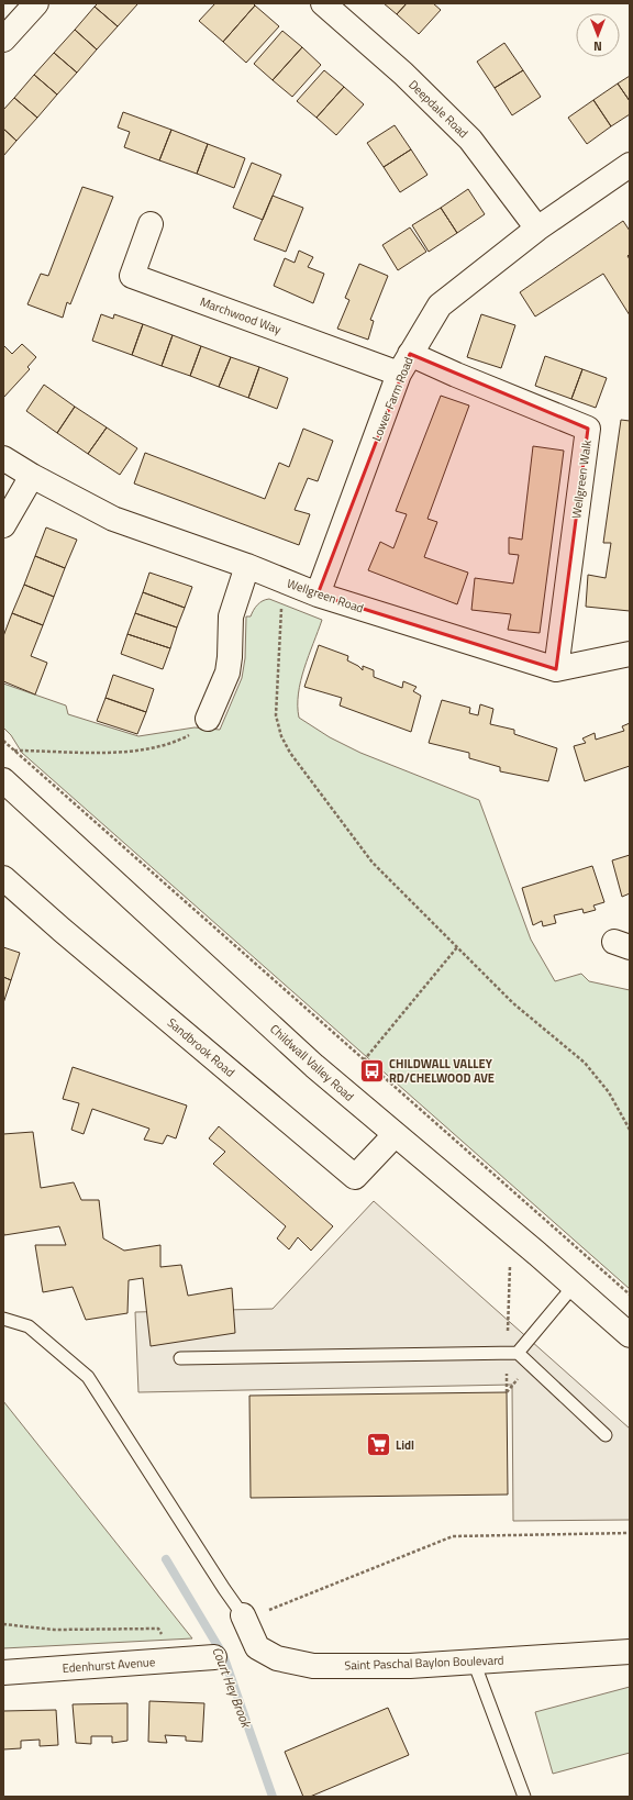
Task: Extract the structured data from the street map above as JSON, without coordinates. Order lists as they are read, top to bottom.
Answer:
{
  "streets": {
    "street": [
      "Deepdale Road",
      "Marchwood Way",
      "Lower Farm Road",
      "Wellgreen Walk",
      "Wellgreen Road",
      "Sandbrook Road",
      "Childwall Valley Road",
      "Saint Paschal Baylon Boulevard",
      "Edenhurst Avenue"
    ]
  },
  "crossings": [
    ["Deepdale Road", "Lower Farm Road"],
    ["Marchwood Way", "Lower Farm Road"],
    ["Marchwood Way", "Wellgreen Walk"],
    ["Lower Farm Road", "Wellgreen Walk"],
    ["Lower Farm Road", "Wellgreen Road"],
    ["Wellgreen Walk", "Wellgreen Road"],
    ["Sandbrook Road", "Childwall Valley Road"]
  ],
  "water": ["Court Hey Brook"],
  "places": {
    "bus stop": ["CHILDWALL VALLEY RD/CHELWOOD AVE"],
    "supermarket": ["Lidl"]
  },
  "north": "bottom"
}
